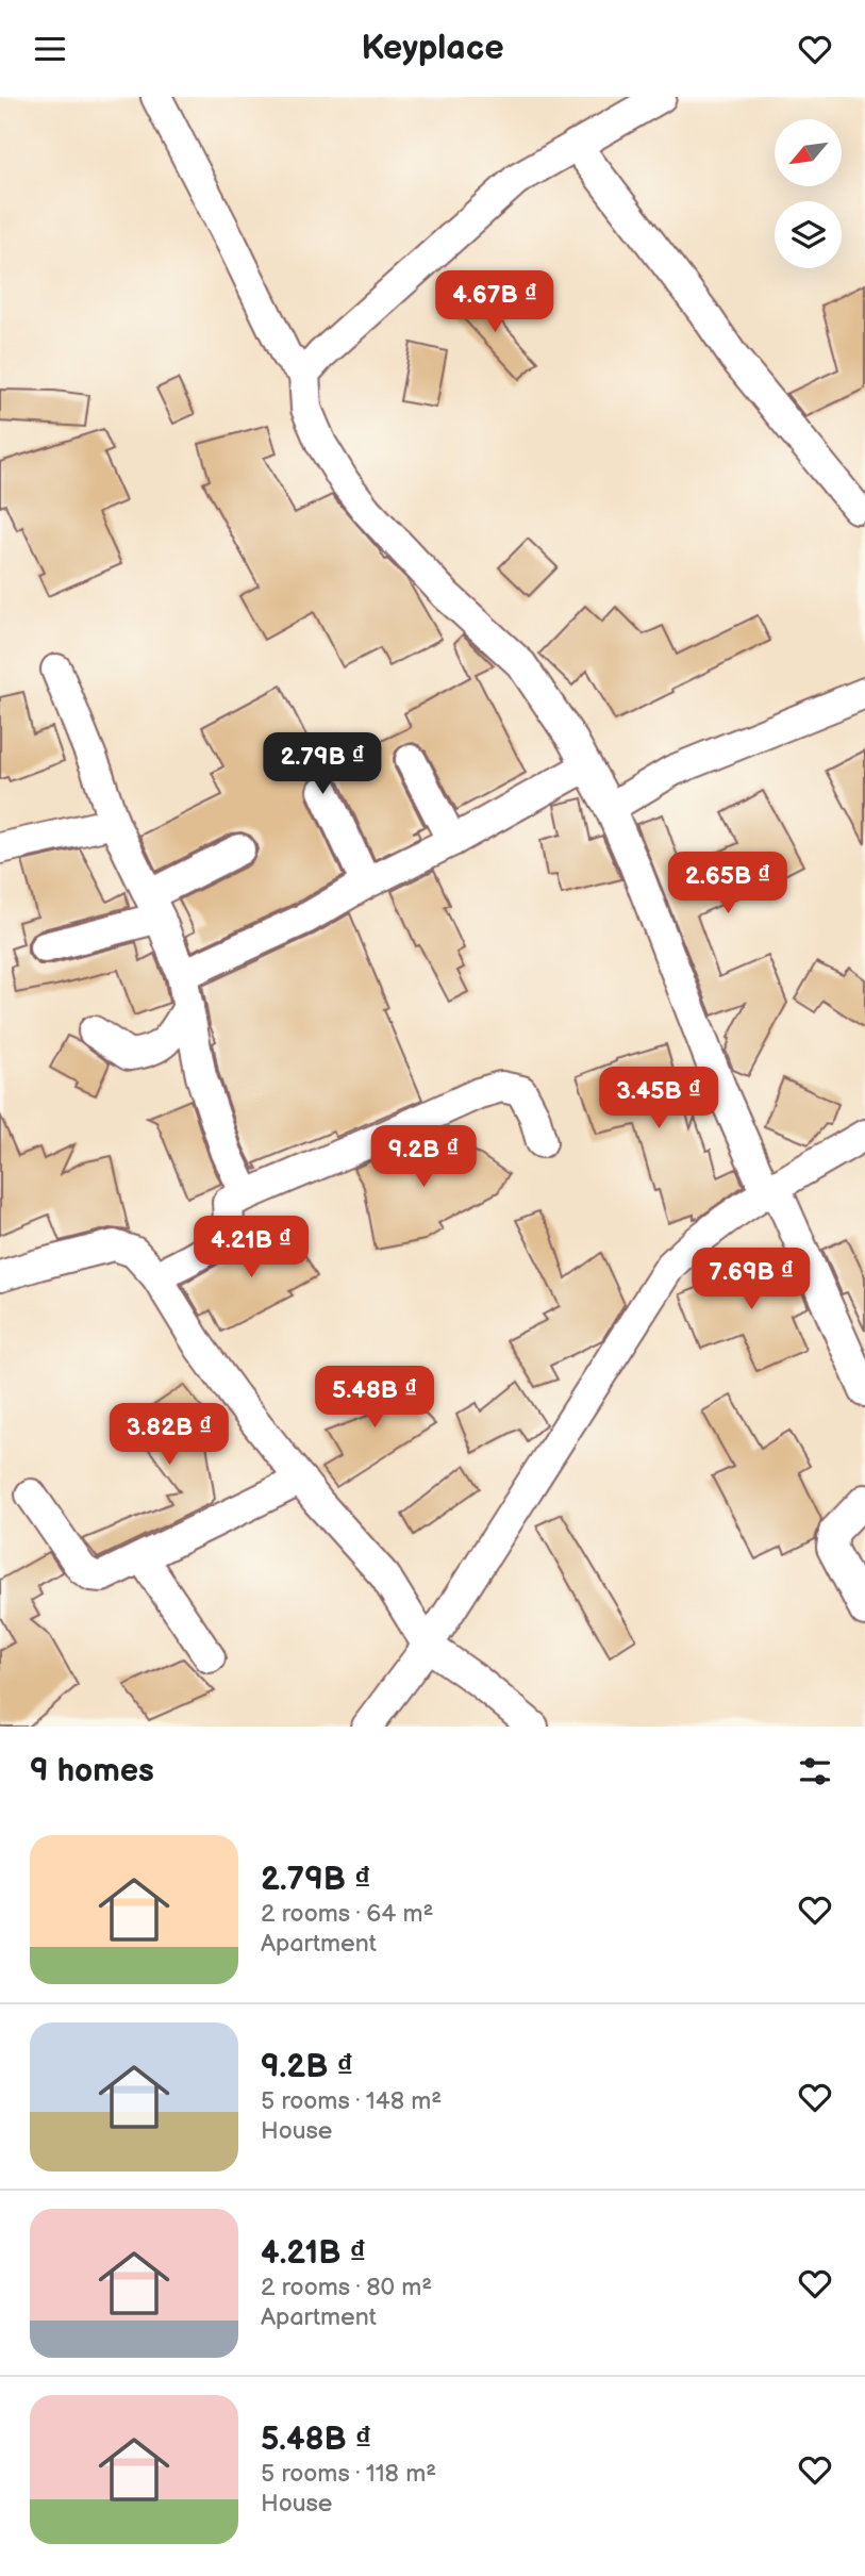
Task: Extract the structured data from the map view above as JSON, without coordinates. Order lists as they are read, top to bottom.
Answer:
{
  "north": "bottom left",
  "page": {
    "header": "Keyplace",
    "price": [
      "4.67B ₫",
      "2.79B ₫",
      "2.65B ₫",
      "3.45B ₫",
      "9.2B ₫",
      "4.21B ₫",
      "7.69B ₫",
      "5.48B ₫",
      "3.82B ₫"
    ],
    "heading": "9 homes",
    "list": [
      {
        "name": "2.79B ₫",
        "note": "2 rooms · 64 m² · Apartment"
      },
      {
        "name": "9.2B ₫",
        "note": "5 rooms · 148 m² · House"
      },
      {
        "name": "4.21B ₫",
        "note": "2 rooms · 80 m² · Apartment"
      },
      {
        "name": "5.48B ₫",
        "note": "5 rooms · 118 m² · House"
      }
    ]
  }
}
